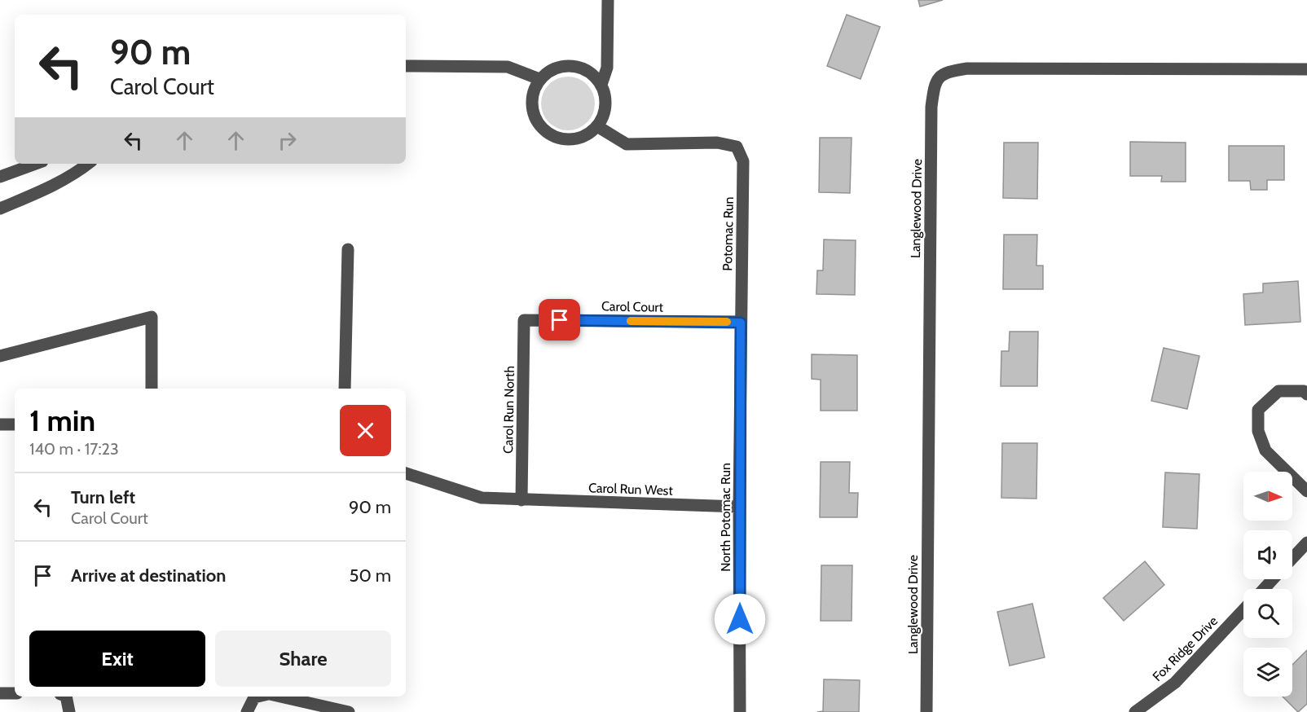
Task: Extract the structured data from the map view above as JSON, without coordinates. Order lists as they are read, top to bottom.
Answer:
{
  "streets": {
    "street": [
      "Langlewood Drive",
      "Potomac Run",
      "Carol Court",
      "Carol Run North",
      "Carol Run West",
      "North Potomac Run",
      "Fox Ridge Drive"
    ]
  },
  "crossings": [
    ["Potomac Run", "Carol Court"],
    ["Potomac Run", "North Potomac Run"],
    ["Carol Court", "Carol Run North"],
    ["Carol Court", "North Potomac Run"],
    ["Carol Run North", "Carol Run West"],
    ["Carol Run West", "North Potomac Run"]
  ],
  "north": "right",
  "page": {
    "turn": ["90 m", "Carol Court"],
    "heading": ["1 min", "140 m · 17:23"],
    "list": [
      {
        "name": "Turn left",
        "note": "Carol Court",
        "value": "90 m"
      },
      {
        "name": "Arrive at destination",
        "value": "50 m"
      }
    ],
    "buttons": ["Exit", "Share"]
  }
}
